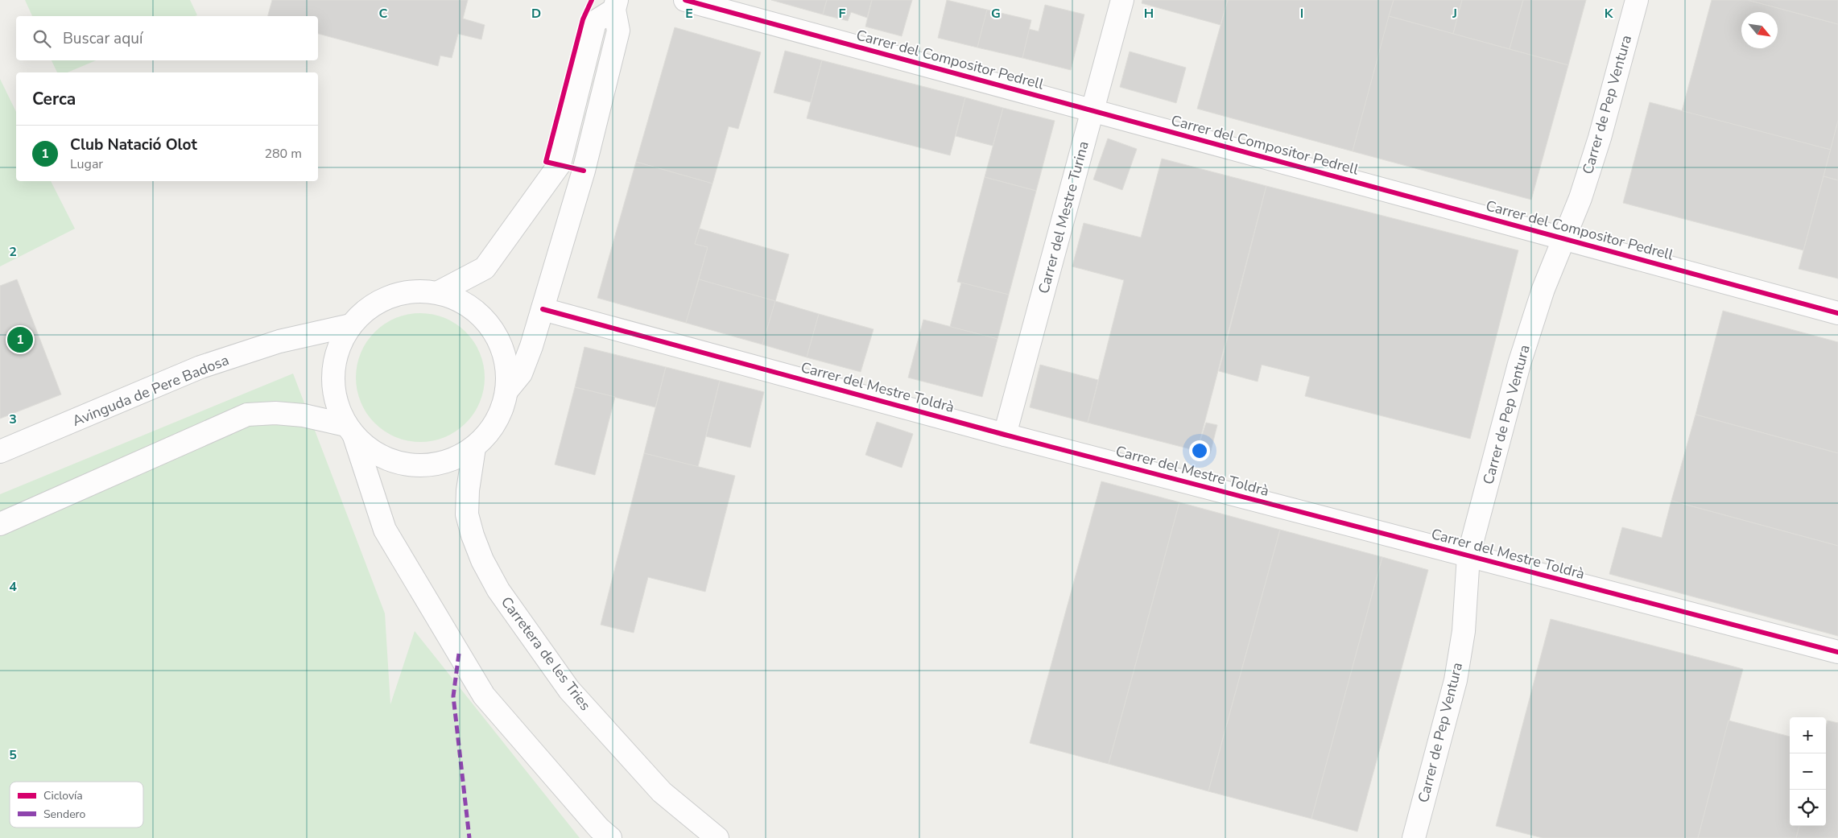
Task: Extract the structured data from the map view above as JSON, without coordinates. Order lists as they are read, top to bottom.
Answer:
{
  "streets": {
    "street": [
      "Carrer del Compositor Pedrell",
      "Carrer de Pep Ventura",
      "Carrer del Mestre Turina",
      "Carrer del Mestre Toldrà",
      "Avinguda de Pere Badosa",
      "Carretera de les Tries"
    ]
  },
  "crossings": [
    ["Carrer del Compositor Pedrell", "Carrer de Pep Ventura"],
    ["Carrer del Compositor Pedrell", "Carrer del Mestre Turina"],
    ["Carrer de Pep Ventura", "Carrer del Mestre Toldrà"],
    ["Carrer del Mestre Turina", "Carrer del Mestre Toldrà"]
  ],
  "legend": ["Ciclovía", "Sendero"],
  "north": "bottom right",
  "page": {
    "search": "Buscar aquí",
    "heading": "Cerca",
    "list": [
      {
        "mark": "1",
        "name": "Club Natació Olot",
        "note": "Lugar",
        "value": "280 m"
      }
    ],
    "pins": "1",
    "map_buttons": ["+", "−"]
  },
  "grid": {
    "columns": [
      "C",
      "D",
      "E",
      "F",
      "G",
      "H",
      "I",
      "J",
      "K"
    ],
    "rows": [
      "2",
      "3",
      "4",
      "5"
    ]
  }
}
